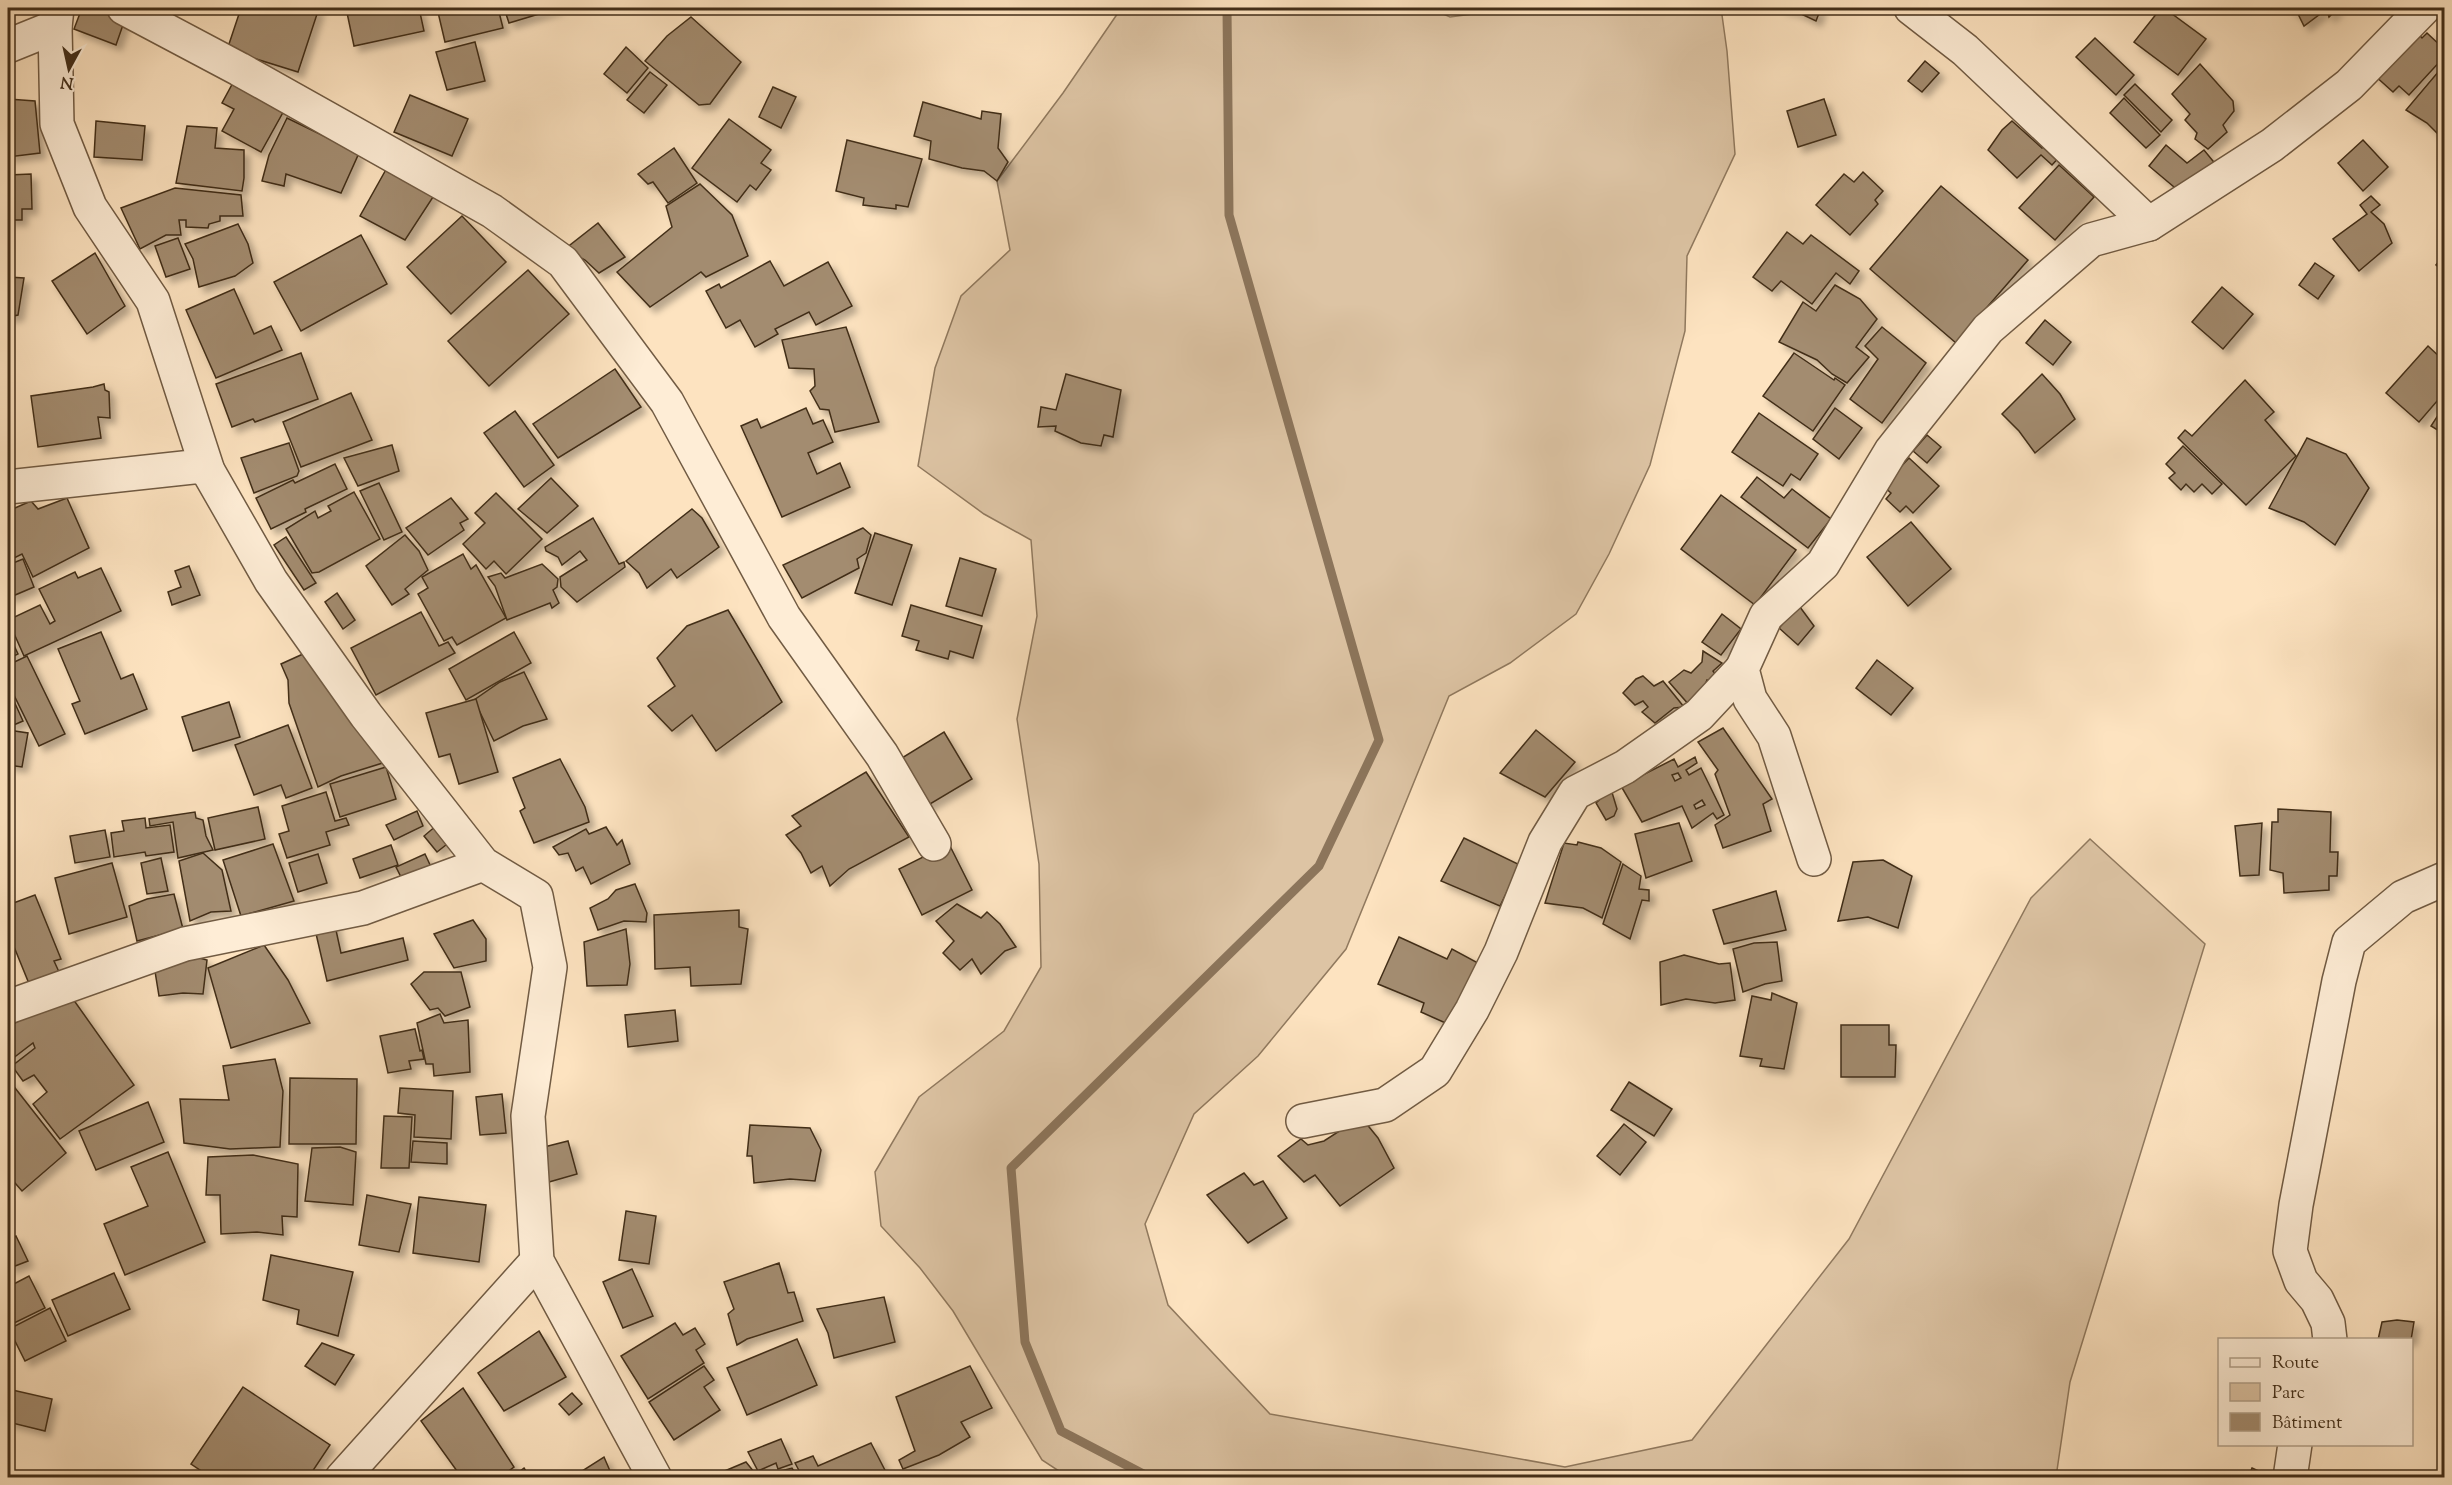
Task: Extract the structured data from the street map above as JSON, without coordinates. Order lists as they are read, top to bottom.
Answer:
{
  "legend": ["Route", "Parc", "Bâtiment"],
  "north": "bottom"
}
